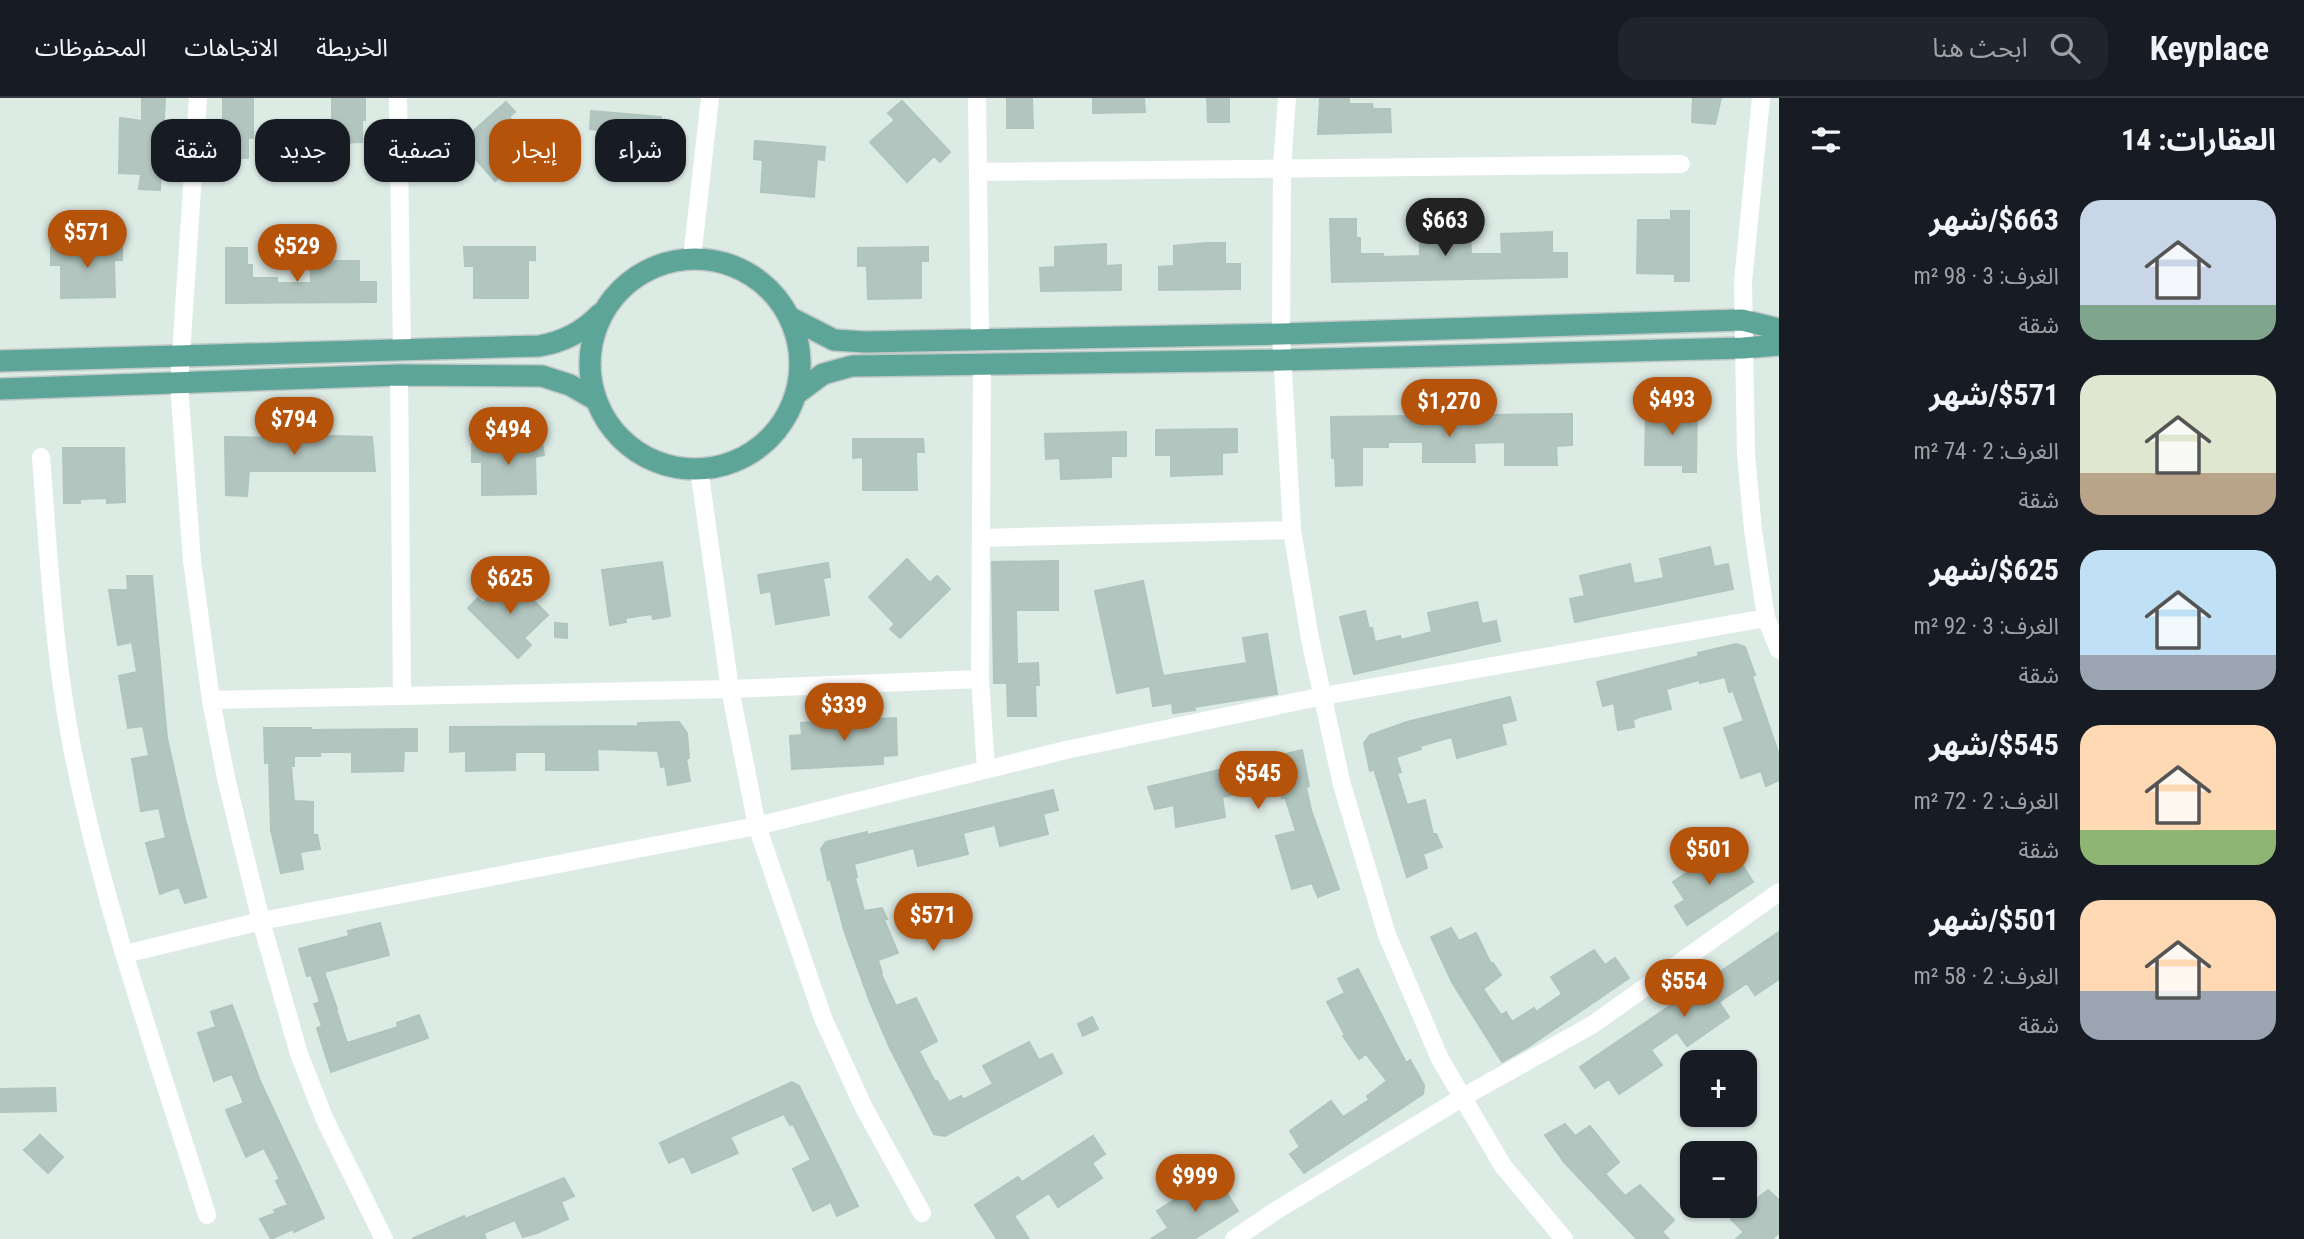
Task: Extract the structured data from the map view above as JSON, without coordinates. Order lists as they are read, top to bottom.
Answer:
{
  "page": {
    "header": "Keyplace",
    "search": "ابحث هنا",
    "nav": ["الخريطة", "الاتجاهات", "المحفوظات"],
    "heading": "العقارات: 14",
    "chip": [
      "شراء",
      "إيجار",
      "تصفية",
      "جديد",
      "شقة"
    ],
    "list": [
      {
        "name": "$663/شهر",
        "note": "الغرف: 3 · 98 m² · شقة"
      },
      {
        "name": "$571/شهر",
        "note": "الغرف: 2 · 74 m² · شقة"
      },
      {
        "name": "$625/شهر",
        "note": "الغرف: 3 · 92 m² · شقة"
      },
      {
        "name": "$545/شهر",
        "note": "الغرف: 2 · 72 m² · شقة"
      },
      {
        "name": "$501/شهر",
        "note": "الغرف: 2 · 58 m² · شقة"
      }
    ],
    "price": [
      "$663",
      "$571",
      "$529",
      "$493",
      "$1,270",
      "$794",
      "$494",
      "$625",
      "$339",
      "$545",
      "$501",
      "$571",
      "$554",
      "$999"
    ],
    "map_buttons": ["+", "−"]
  }
}
